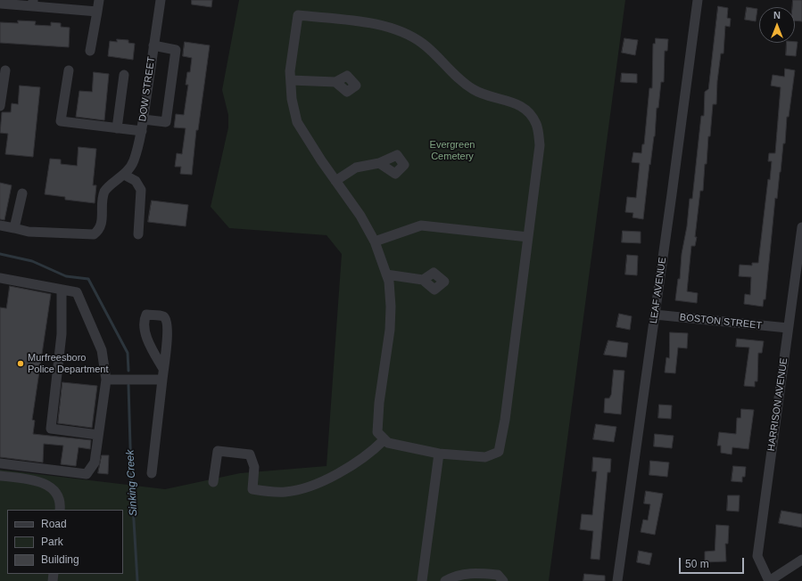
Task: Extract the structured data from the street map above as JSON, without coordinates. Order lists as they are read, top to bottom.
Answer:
{
  "streets": {
    "street": [
      "DOW STREET",
      "LEAF AVENUE",
      "BOSTON STREET",
      "HARRISON AVENUE"
    ]
  },
  "crossings": [
    ["LEAF AVENUE", "BOSTON STREET"],
    ["BOSTON STREET", "HARRISON AVENUE"]
  ],
  "water": ["Sinking Creek"],
  "parks": ["Evergreen Cemetery"],
  "places": ["Murfreesboro Police Department"],
  "legend": ["Road", "Park", "Building"],
  "scale_bar": "50 m",
  "north": "top"
}
